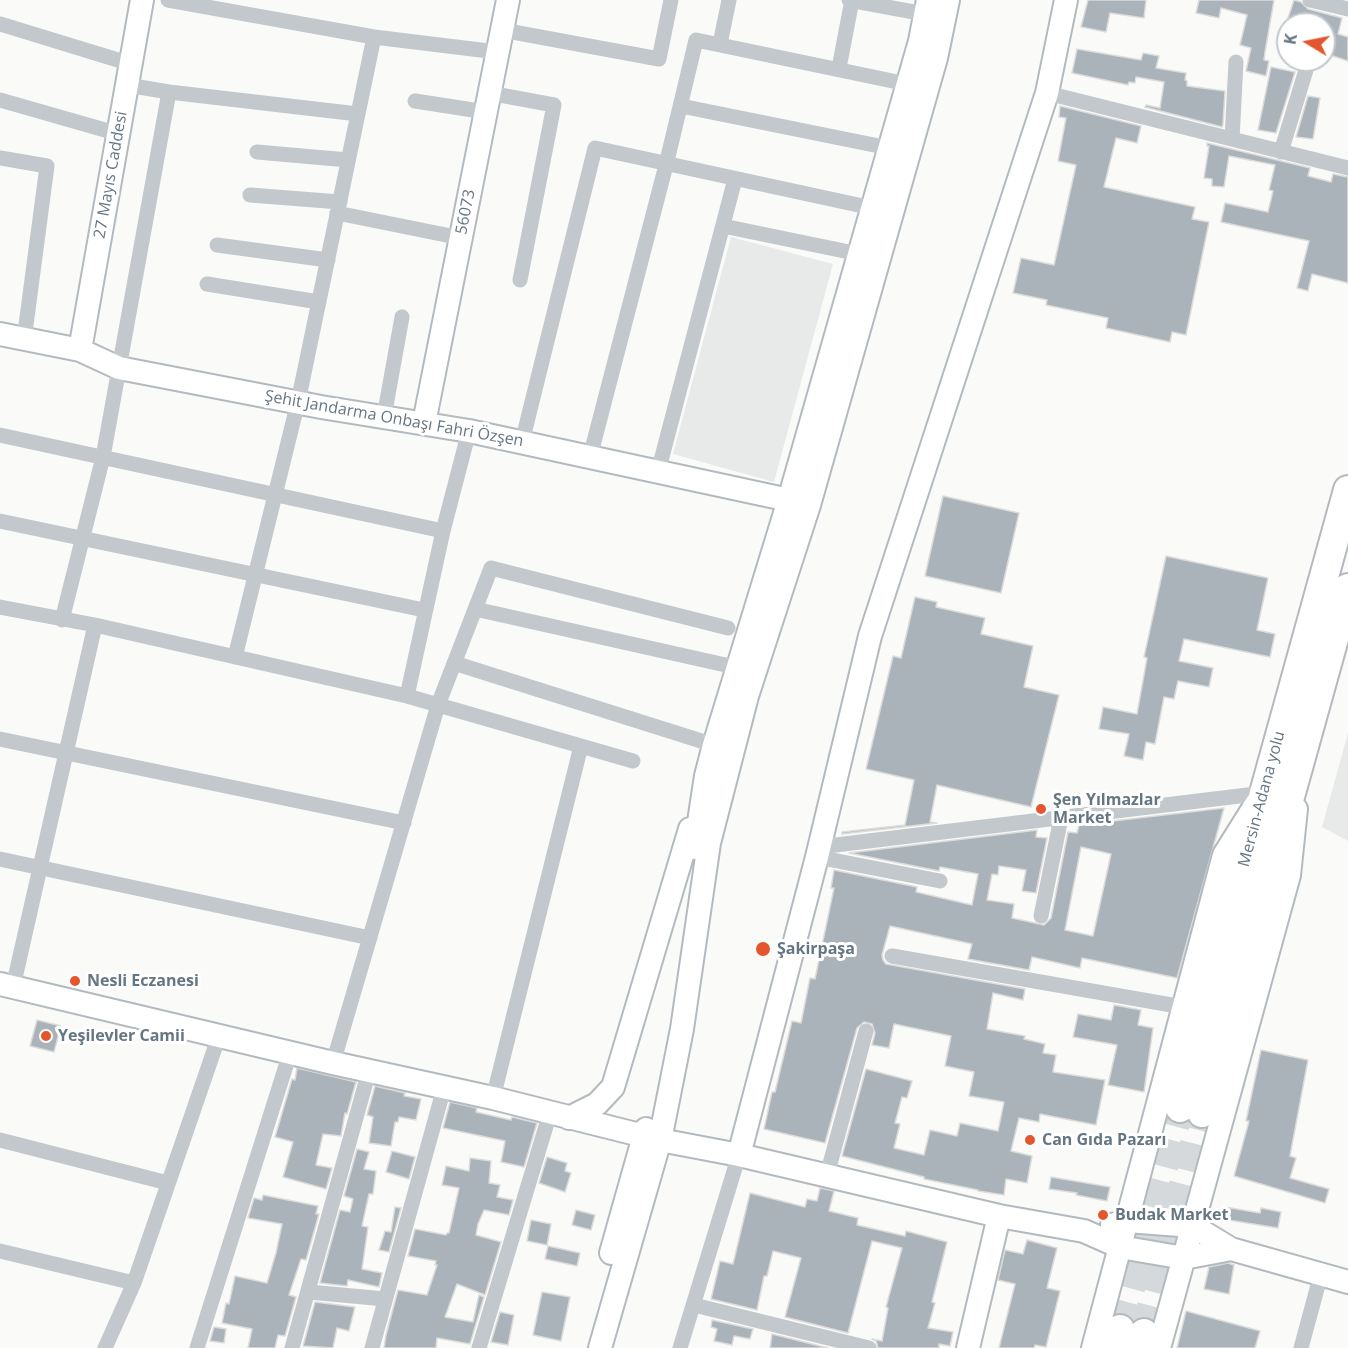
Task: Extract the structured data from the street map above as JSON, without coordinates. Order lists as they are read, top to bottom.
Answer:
{
  "streets": {
    "highway": ["Mersin-Adana yolu"],
    "main road": ["27 Mayıs Caddesi", "56073", "Şehit Jandarma Onbaşı Fahri Özşen"]
  },
  "crossings": [
    ["27 Mayıs Caddesi", "Şehit Jandarma Onbaşı Fahri Özşen"],
    ["56073", "Şehit Jandarma Onbaşı Fahri Özşen"]
  ],
  "places": [
    "Şen Yılmazlar Market",
    "Şakirpaşa",
    "Nesli Eczanesi",
    "Yeşilevler Camii",
    "Can Gıda Pazarı",
    "Budak Market"
  ],
  "north": "left"
}
